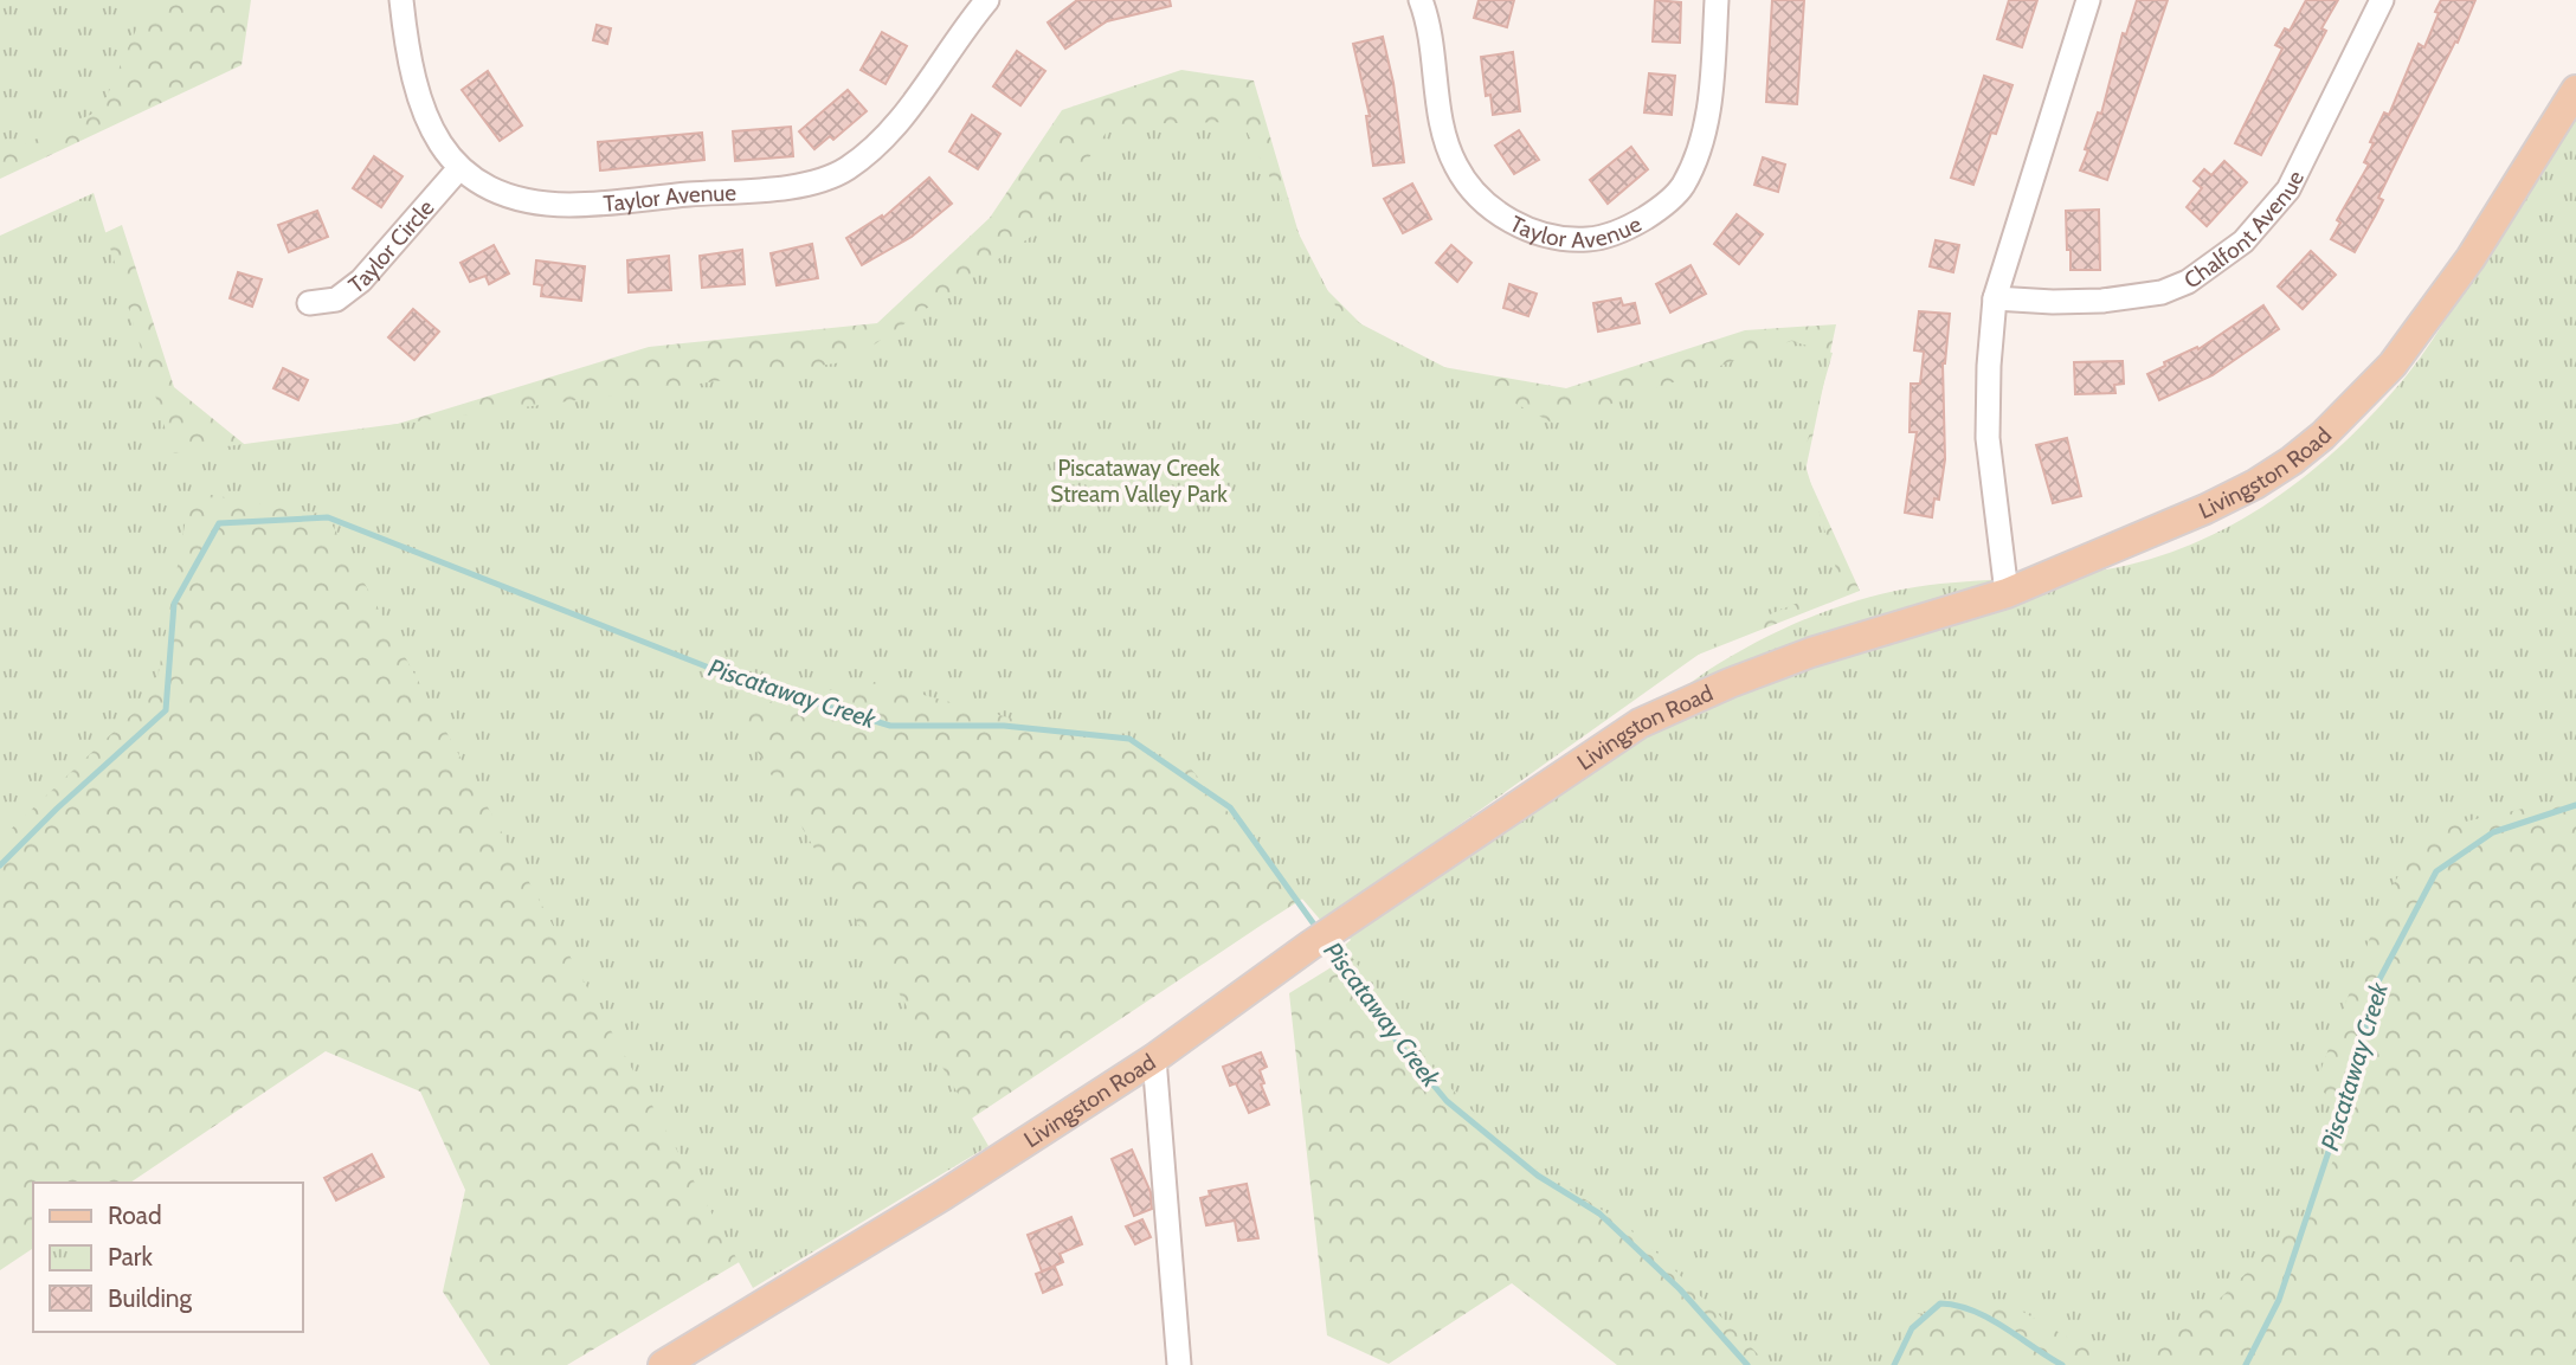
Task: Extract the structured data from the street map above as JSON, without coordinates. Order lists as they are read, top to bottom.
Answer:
{
  "streets": {
    "main road": ["Livingston Road"],
    "street": ["Taylor Avenue", "Chalfont Avenue", "Taylor Circle"]
  },
  "crossings": [
    ["Taylor Avenue", "Taylor Circle"]
  ],
  "water": ["Piscataway Creek"],
  "parks": ["Piscataway Creek Stream Valley Park"],
  "legend": ["Road", "Park", "Building"]
}
